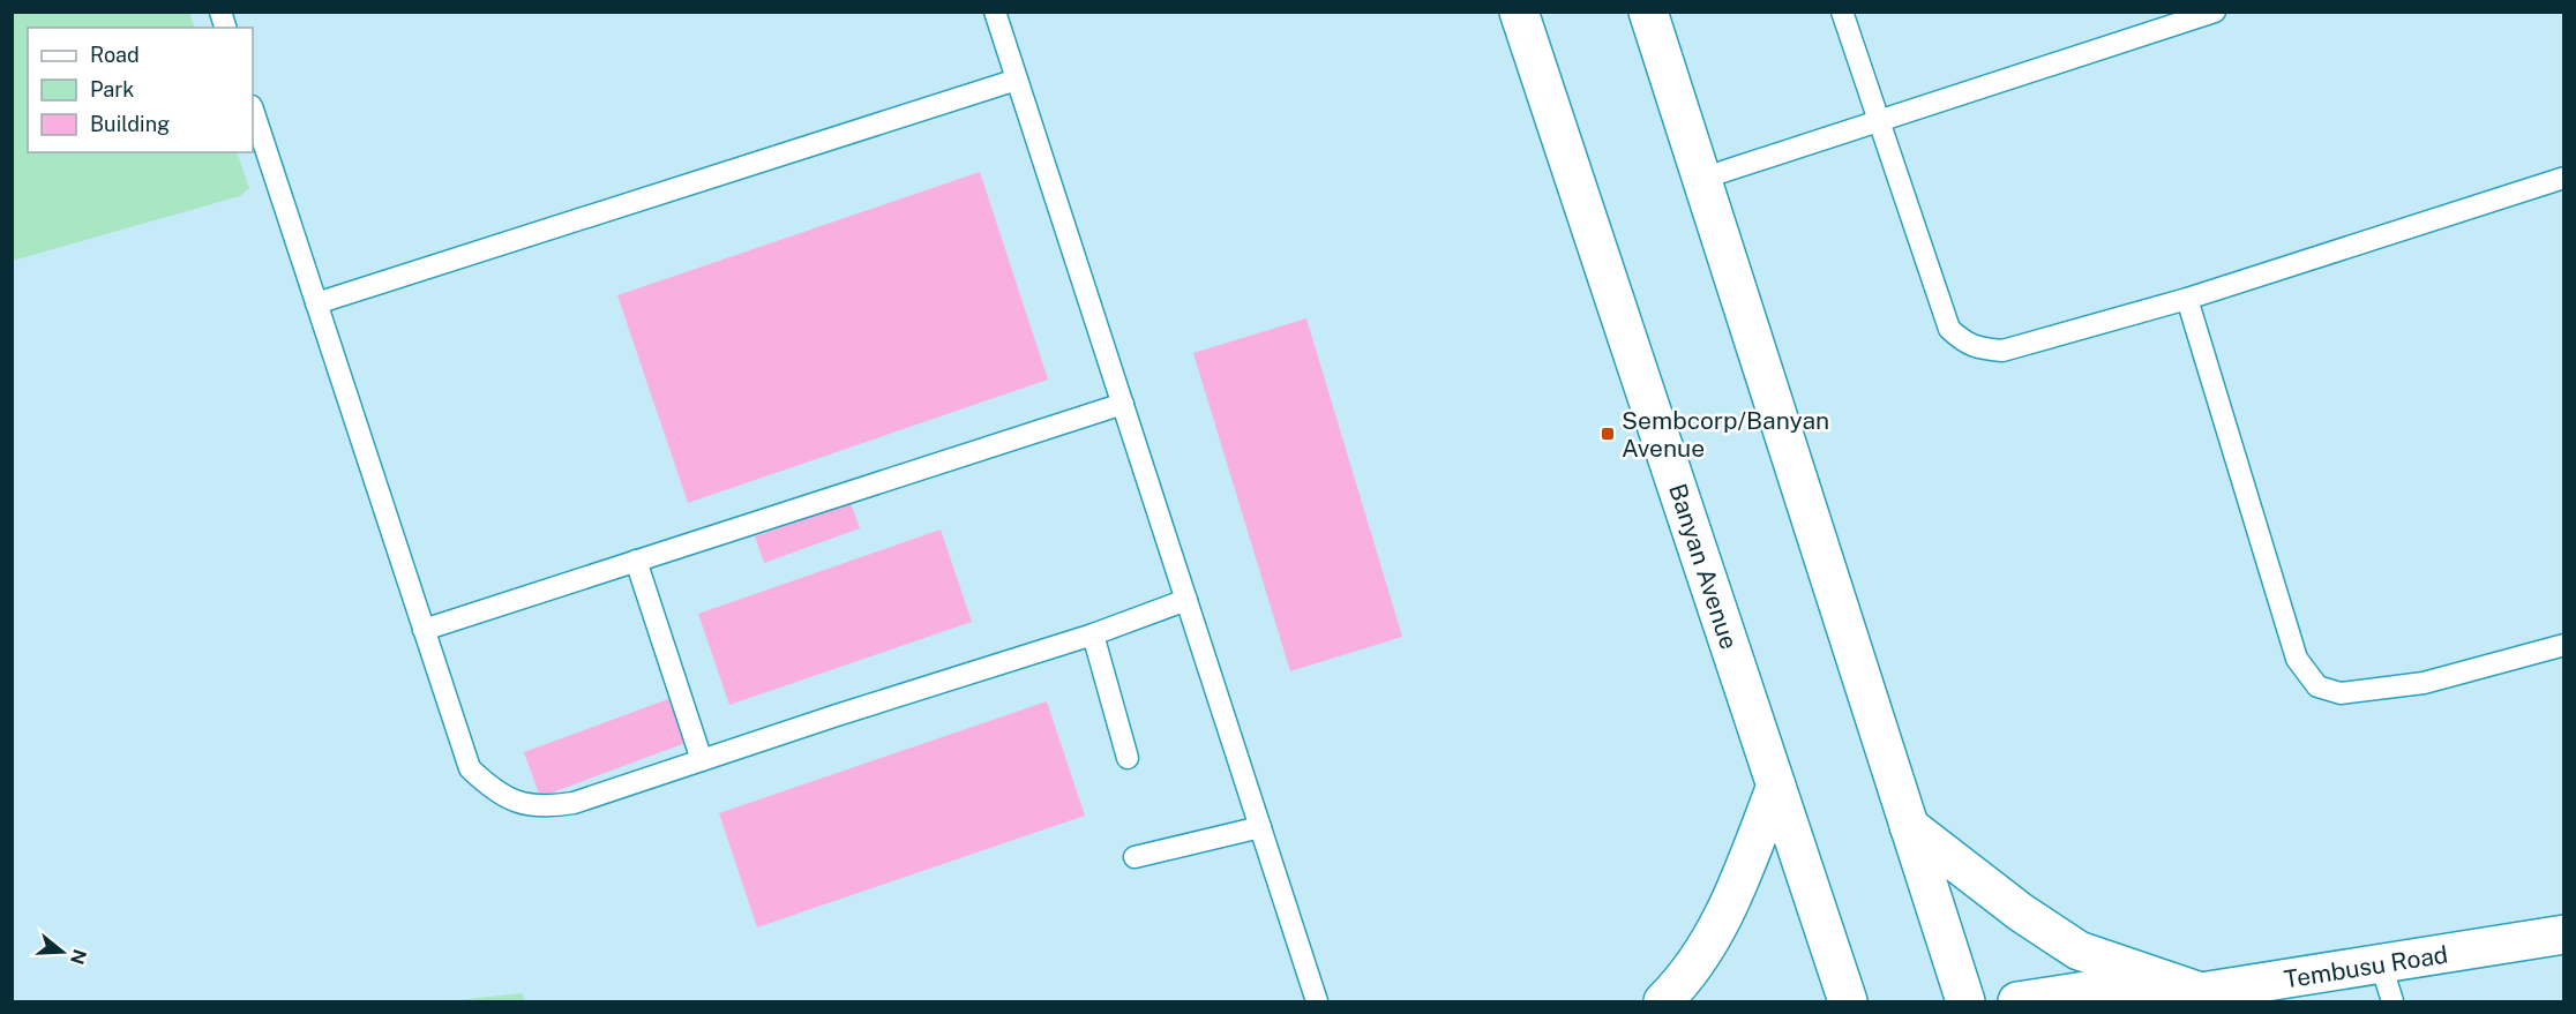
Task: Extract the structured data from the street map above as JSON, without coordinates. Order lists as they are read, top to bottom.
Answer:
{
  "streets": {
    "street": ["Banyan Avenue", "Tembusu Road"]
  },
  "places": {
    "transit": ["Sembcorp/Banyan Avenue"]
  },
  "legend": ["Road", "Park", "Building"],
  "north": "right"
}
